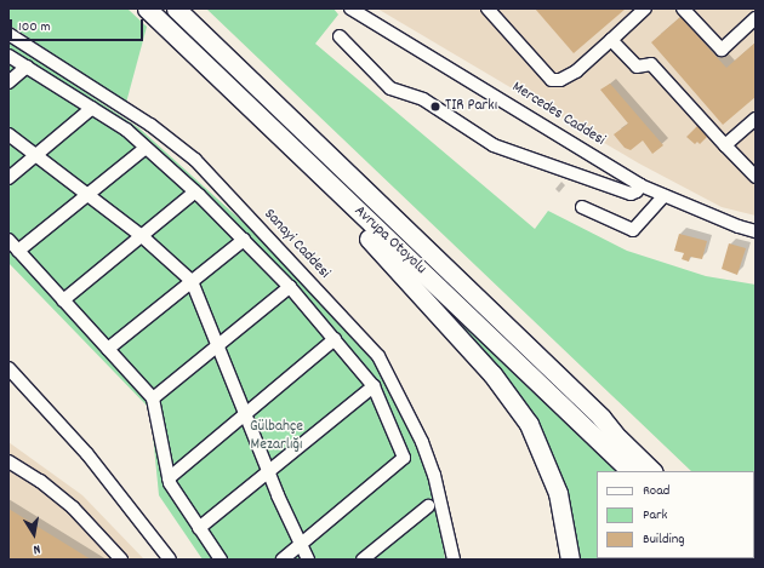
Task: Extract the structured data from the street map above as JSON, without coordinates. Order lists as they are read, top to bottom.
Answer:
{
  "streets": {
    "highway": ["Avrupa Otoyolu"],
    "street": ["Mercedes Caddesi", "Sanayi Caddesi"]
  },
  "parks": ["Gülbahçe Mezarlığı"],
  "places": ["TIR Parkı"],
  "legend": ["Road", "Park", "Building"],
  "scale_bar": "100 m",
  "north": "bottom"
}
